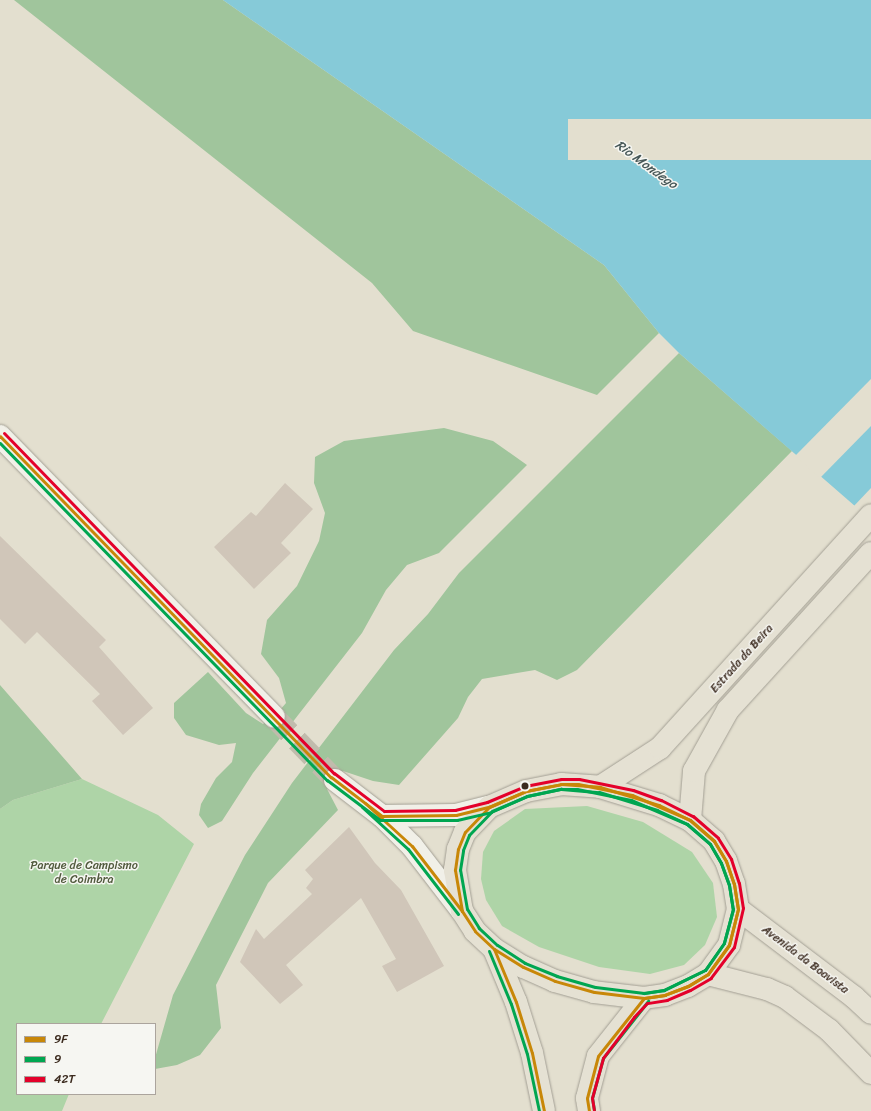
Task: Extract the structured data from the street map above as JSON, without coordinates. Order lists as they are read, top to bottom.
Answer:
{
  "streets": {
    "main road": ["Estrada da Beira", "Avenida da Boavista"]
  },
  "water": ["Rio Mondego"],
  "parks": ["Parque de Campismo de Coimbra"],
  "lines": ["transit line 42T", "transit line 9F", "transit line 9"],
  "legend": ["9F", "9", "42T"]
}
